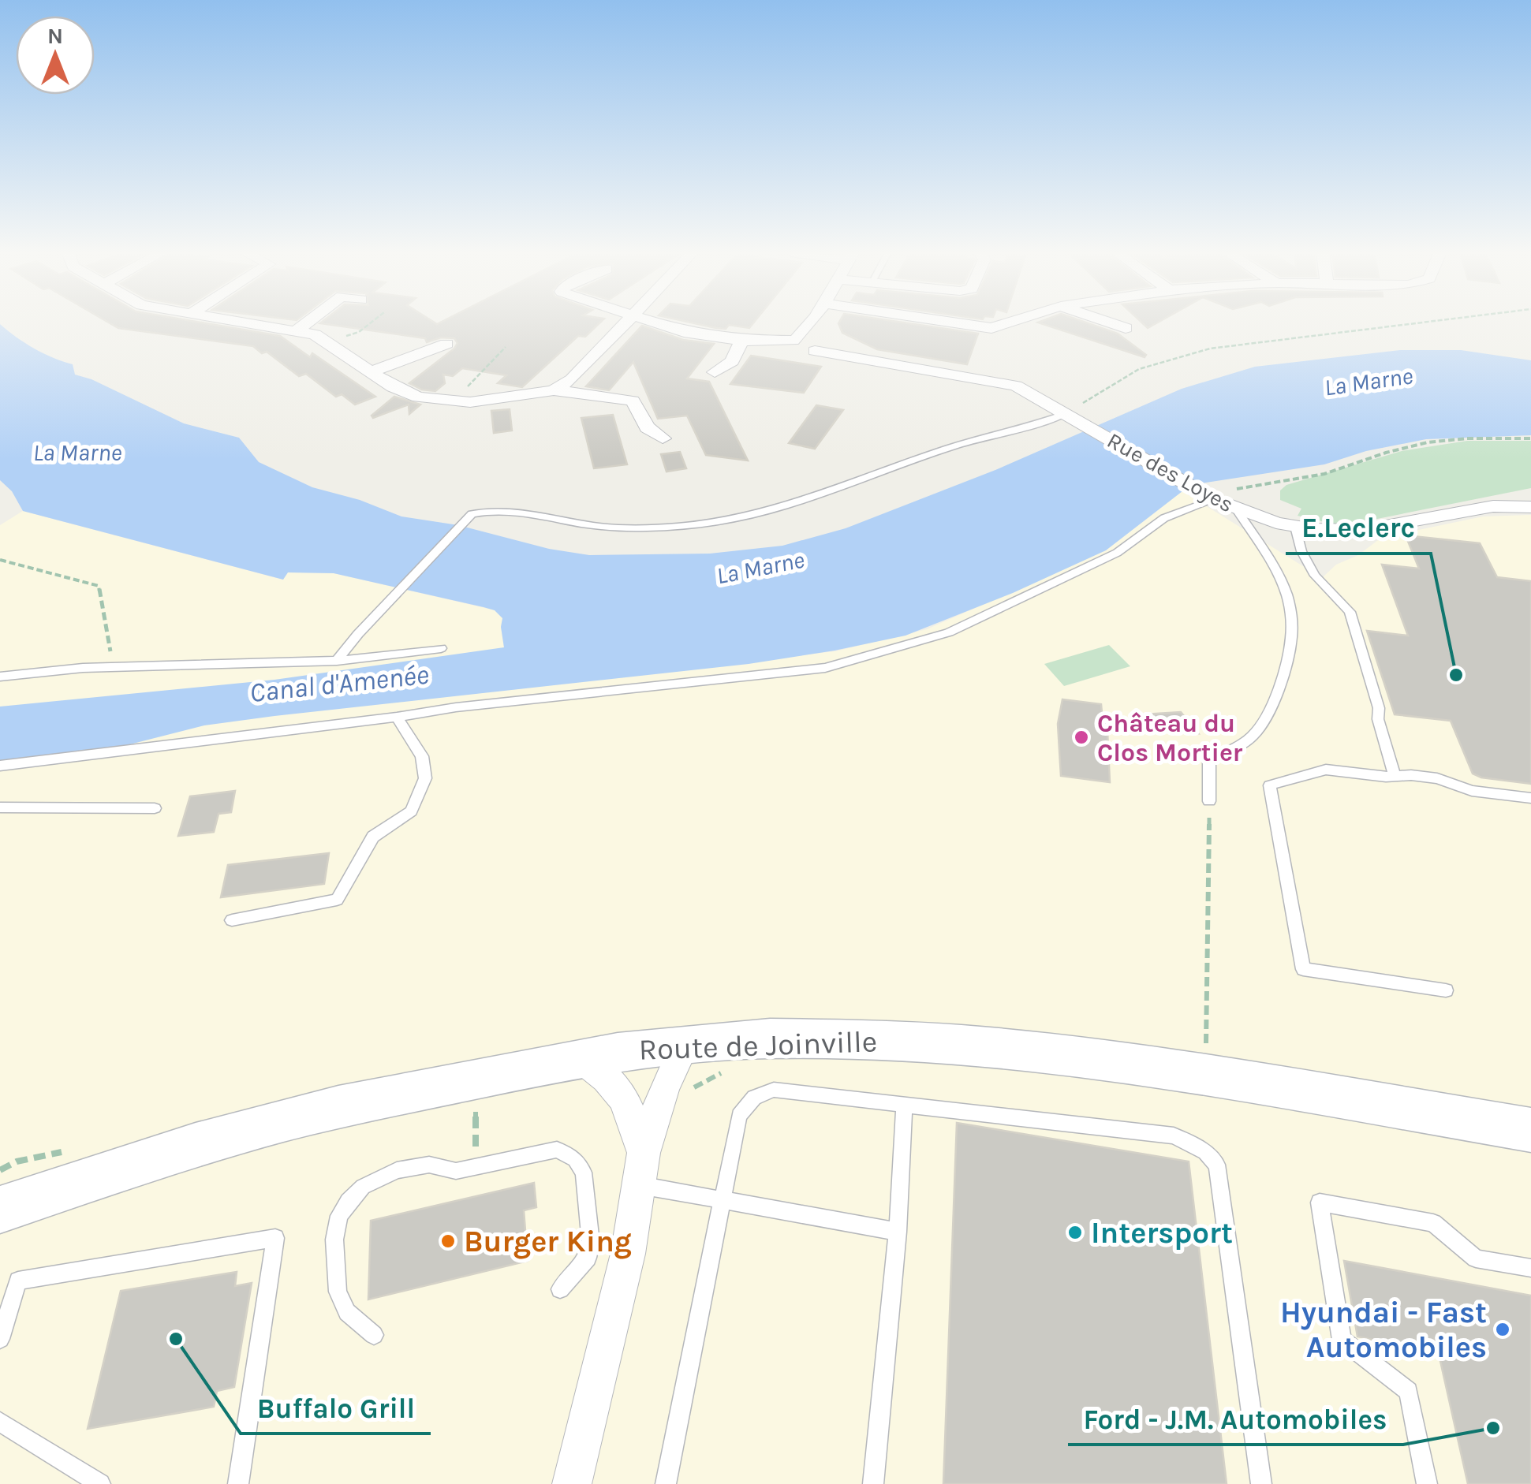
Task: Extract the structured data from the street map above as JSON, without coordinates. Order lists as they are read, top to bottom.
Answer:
{
  "streets": {
    "main road": ["Route de Joinville"],
    "street": ["Rue des Loyes"]
  },
  "water": ["La Marne", "Canal d'Amenée"],
  "places": [
    "E.Leclerc",
    "Château du Clos Mortier",
    "Intersport",
    "Burger King",
    "Hyundai - Fast Automobiles",
    "Buffalo Grill",
    "Ford - J.M. Automobiles"
  ],
  "north": "top"
}
